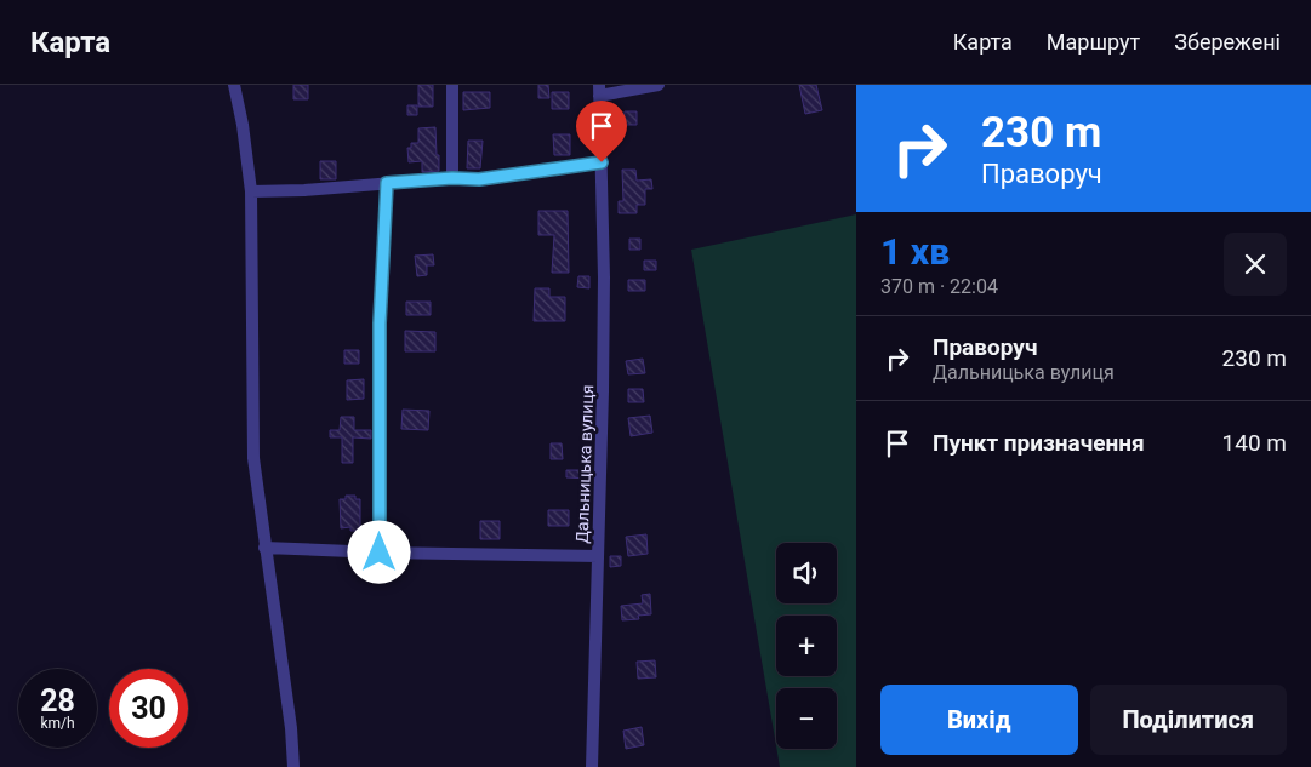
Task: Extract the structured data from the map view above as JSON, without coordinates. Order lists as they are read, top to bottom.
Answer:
{
  "streets": {
    "street": ["Дальницька вулиця"]
  },
  "page": {
    "header": "Карта",
    "nav": ["Карта", "Маршрут", "Збережені"],
    "turn": ["230 m", "Праворуч"],
    "heading": ["1 хв", "370 m · 22:04"],
    "list": [
      {
        "name": "Праворуч",
        "note": "Дальницька вулиця",
        "value": "230 m"
      },
      {
        "name": "Пункт призначення",
        "value": "140 m"
      }
    ],
    "map_buttons": ["+", "−"],
    "speed": "28 km/h",
    "limit": "30",
    "buttons": ["Вихід", "Поділитися"]
  }
}
